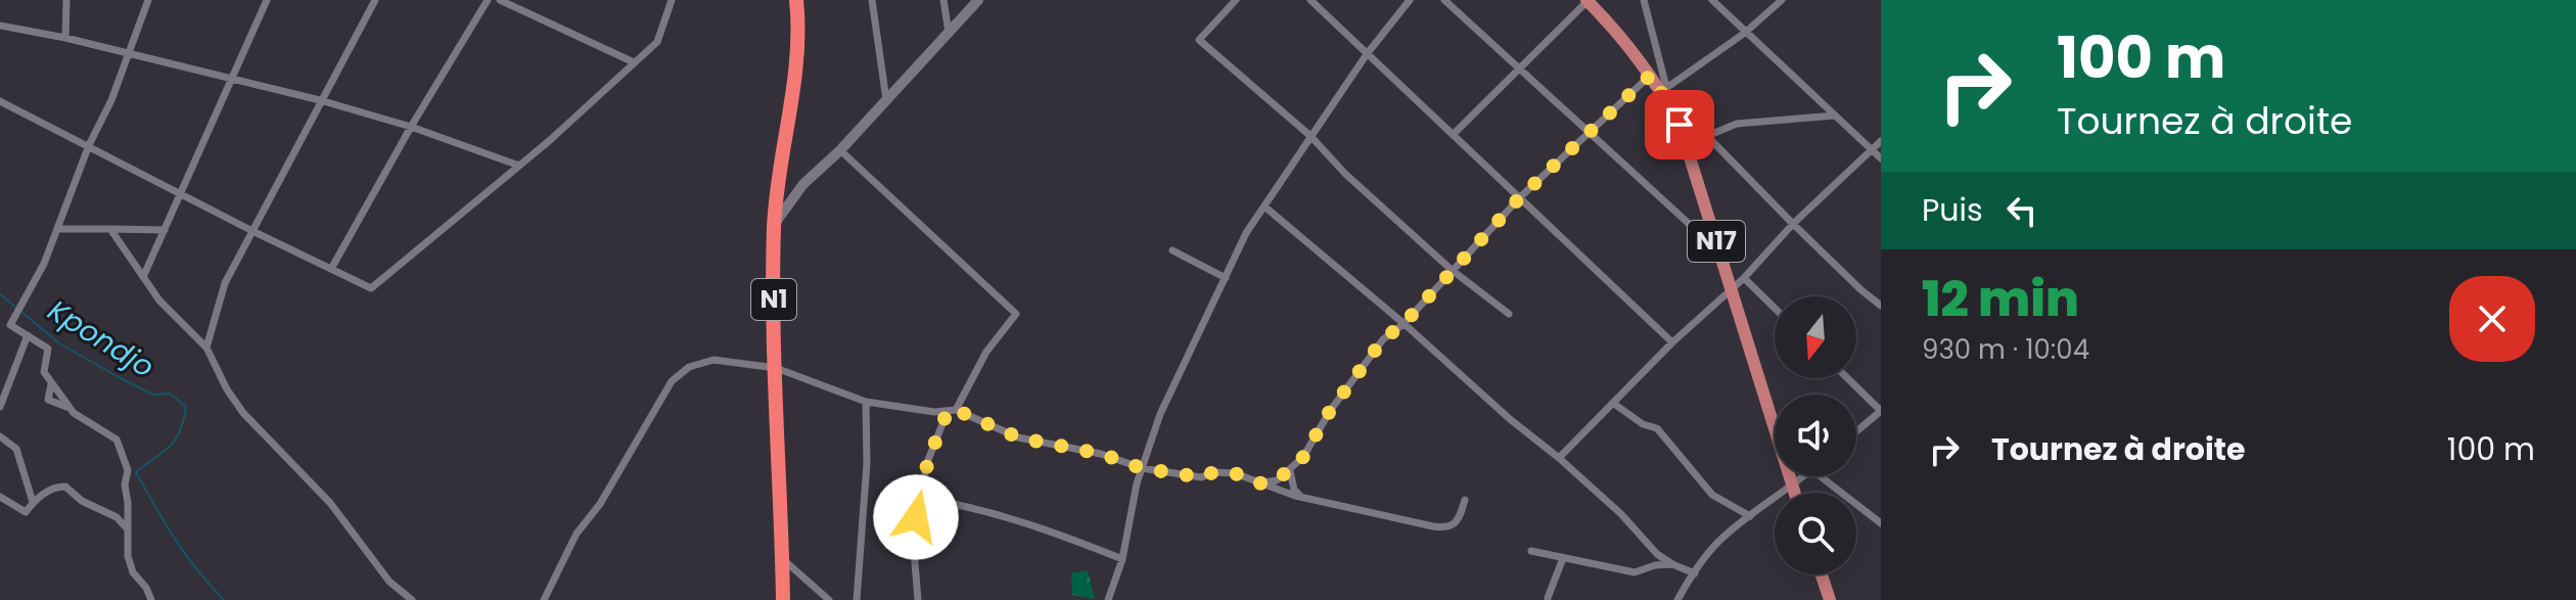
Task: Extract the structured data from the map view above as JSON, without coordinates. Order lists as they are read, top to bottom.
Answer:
{
  "streets": {
    "highway": ["N1"],
    "main road": ["N17"]
  },
  "water": ["Kpondjo"],
  "north": "bottom",
  "page": {
    "turn": ["100 m", "Tournez à droite"],
    "then": "Puis",
    "heading": ["12 min", "930 m · 10:04"],
    "list": [
      {
        "name": "Tournez à droite",
        "value": "100 m"
      }
    ]
  }
}
